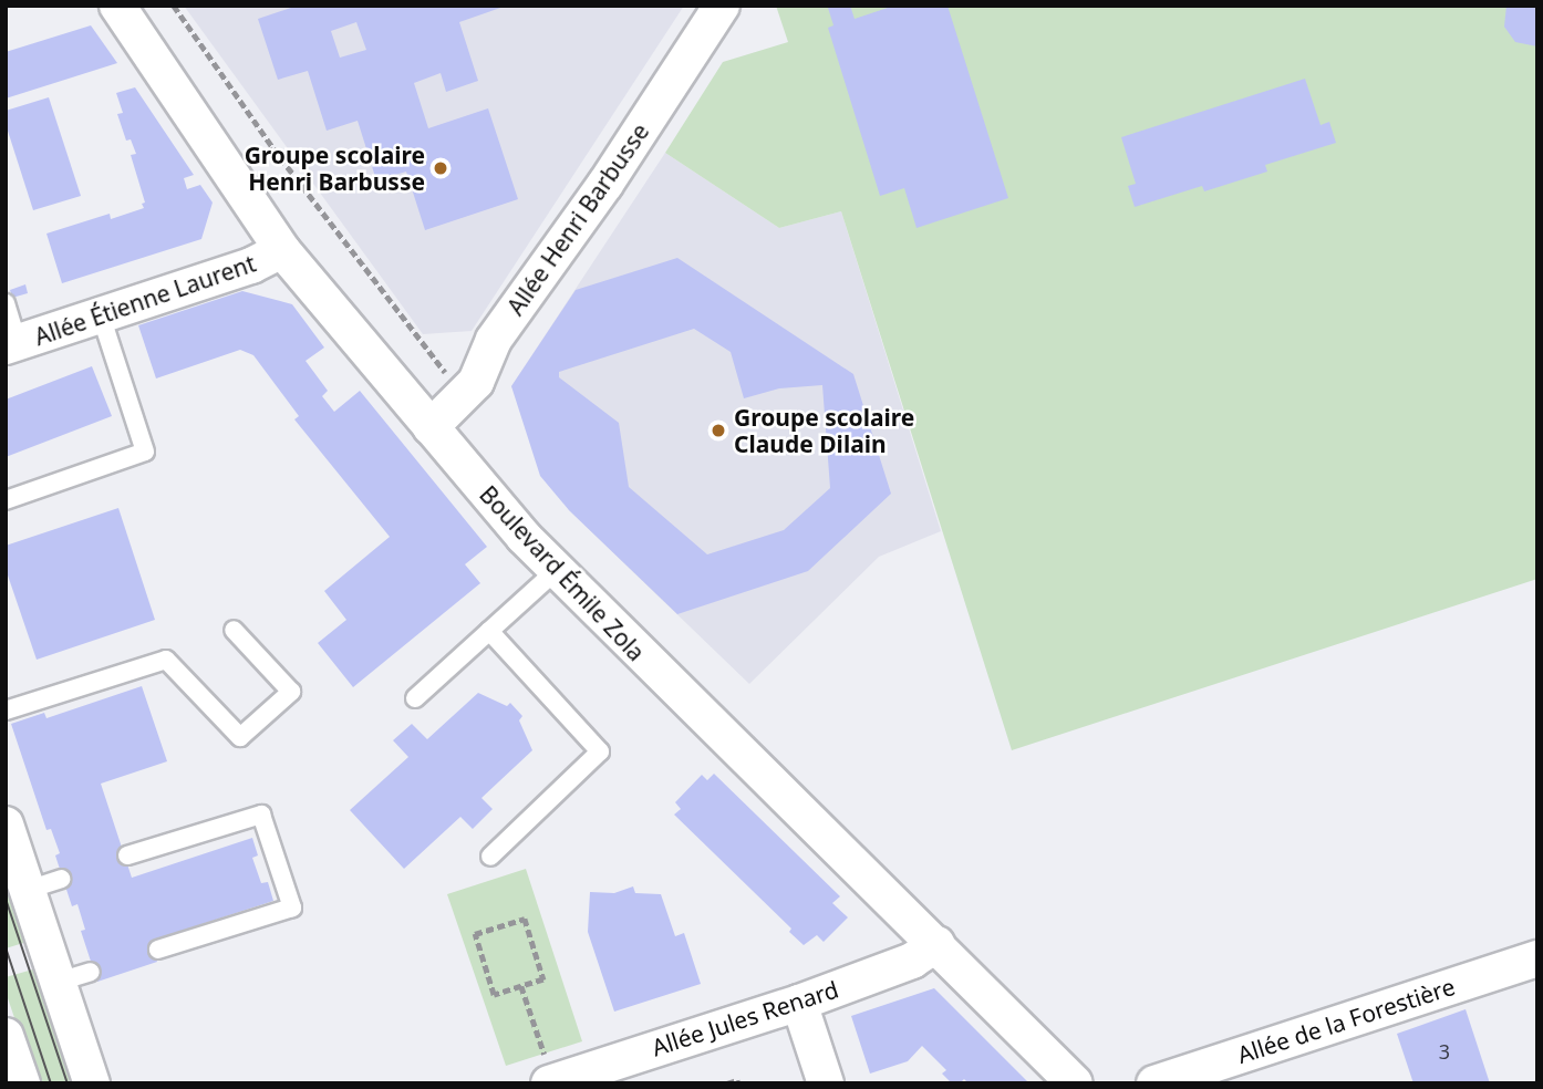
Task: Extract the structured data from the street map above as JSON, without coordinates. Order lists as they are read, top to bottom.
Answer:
{
  "streets": {
    "street": [
      "Allée Henri Barbusse",
      "Allée Étienne Laurent",
      "Boulevard Émile Zola",
      "Allée Jules Renard",
      "Allée de la Forestière"
    ]
  },
  "crossings": [
    ["Allée Henri Barbusse", "Boulevard Émile Zola"],
    ["Allée Étienne Laurent", "Boulevard Émile Zola"],
    ["Boulevard Émile Zola", "Allée Jules Renard"]
  ],
  "places": ["Groupe scolaire Henri Barbusse", "Groupe scolaire Claude Dilain"],
  "house_numbers": ["3"]
}
